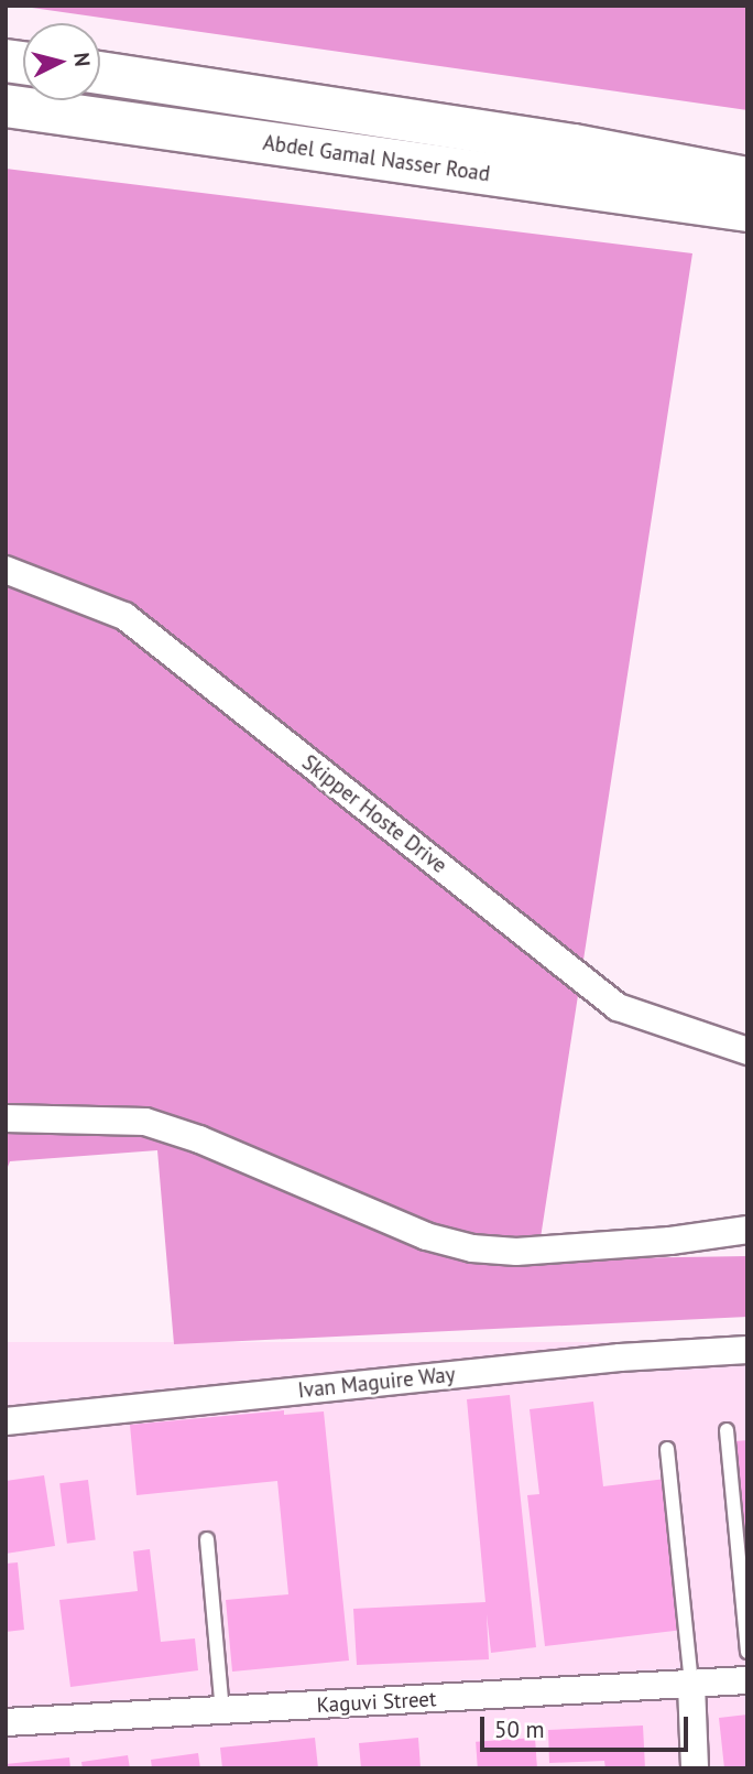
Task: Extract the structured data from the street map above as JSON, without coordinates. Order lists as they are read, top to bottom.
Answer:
{
  "streets": {
    "highway": ["Abdel Gamal Nasser Road"],
    "street": ["Skipper Hoste Drive", "Ivan Maguire Way", "Kaguvi Street"]
  },
  "scale_bar": "50 m",
  "north": "right"
}
